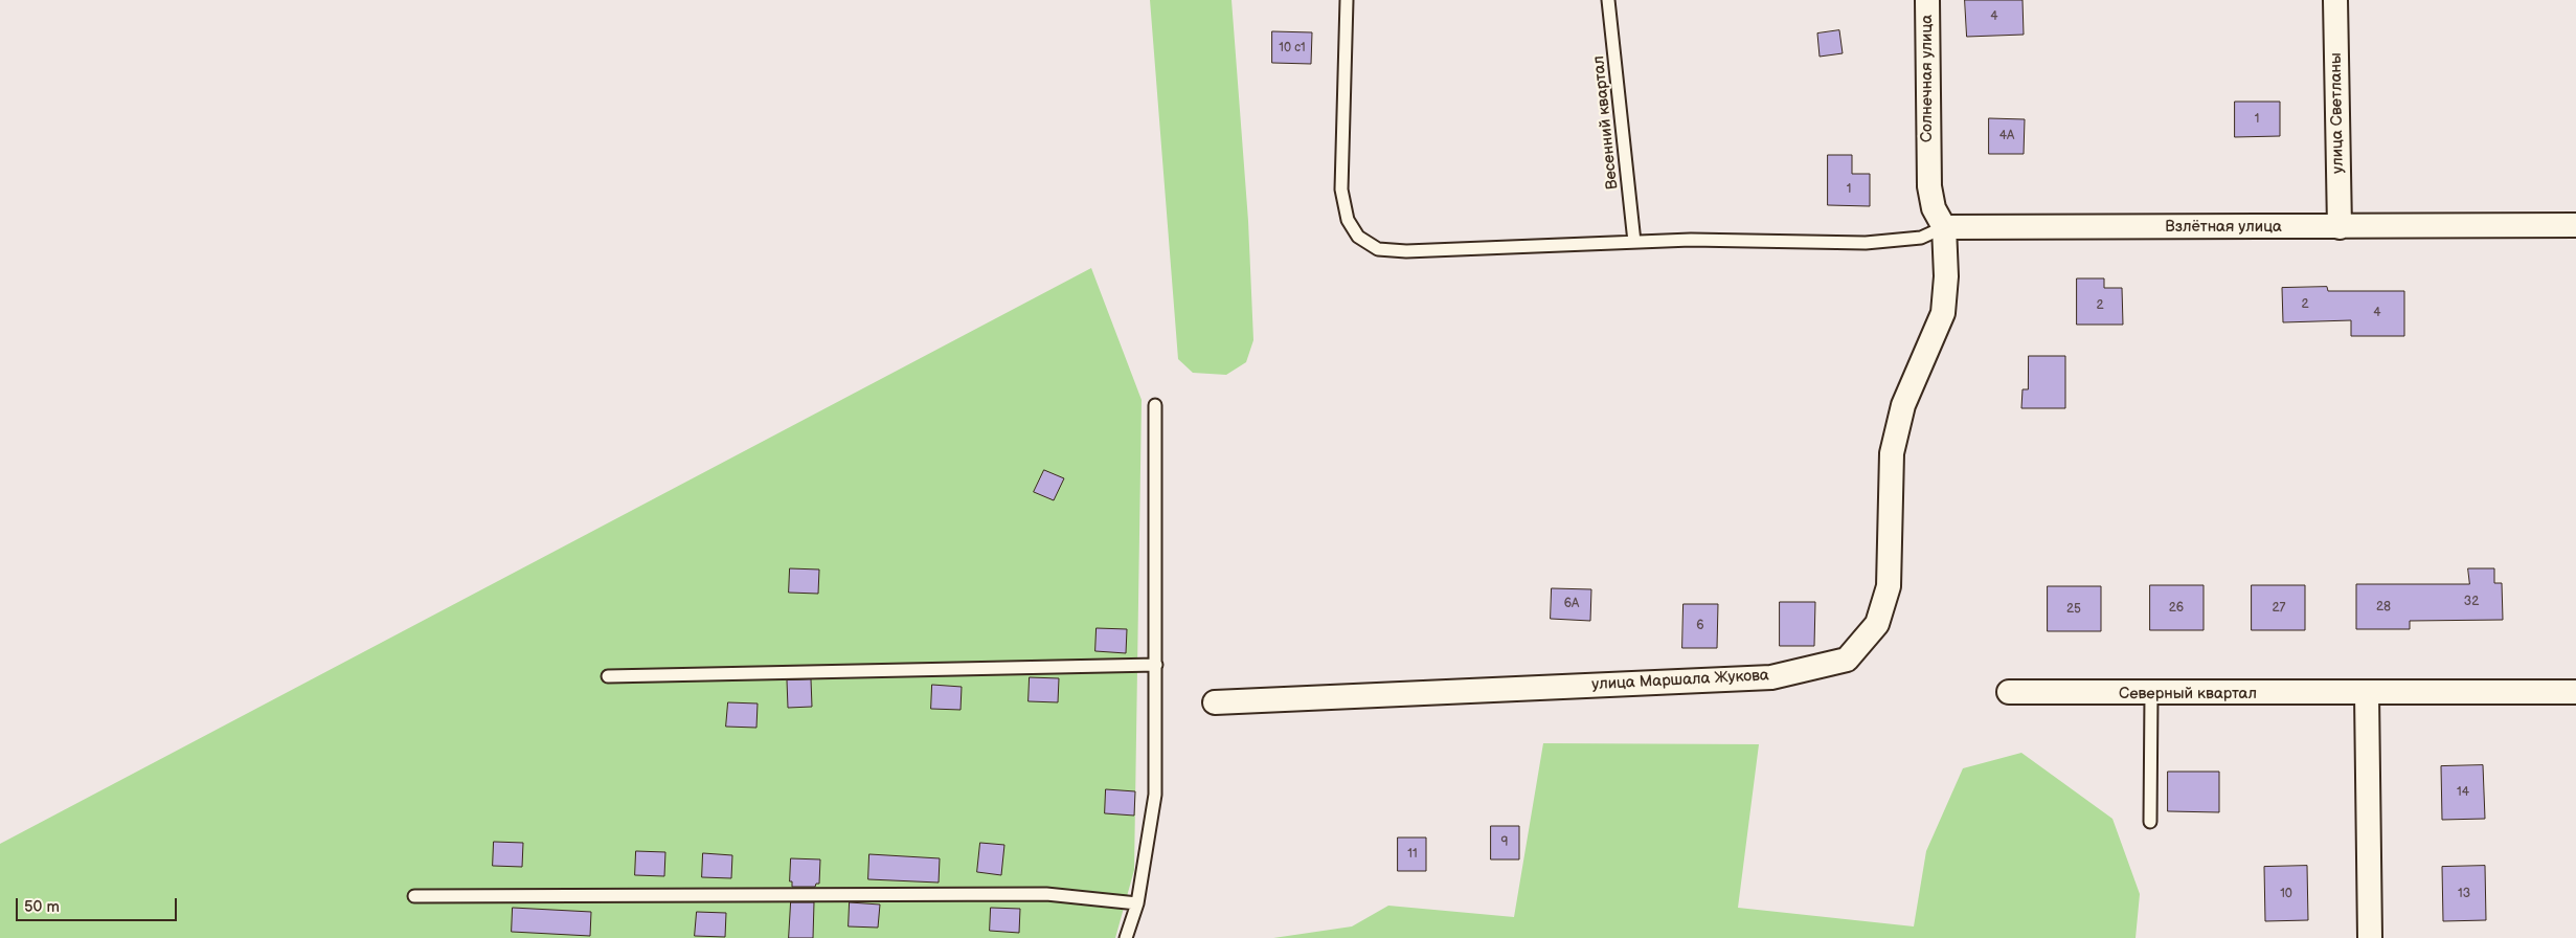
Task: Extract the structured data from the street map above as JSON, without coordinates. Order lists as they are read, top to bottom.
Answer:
{
  "streets": {
    "street": [
      "Солнечная улица",
      "улица Светланы",
      "Взлётная улица",
      "улица Маршала Жукова",
      "Северный квартал"
    ],
    "lane": ["Весенний квартал"]
  },
  "crossings": [
    ["Солнечная улица", "Взлётная улица"],
    ["Солнечная улица", "улица Маршала Жукова"],
    ["улица Светланы", "Взлётная улица"],
    ["Взлётная улица", "улица Маршала Жукова"]
  ],
  "house_numbers": [
    "4",
    "10 с1",
    "1",
    "4А",
    "1",
    "2",
    "2",
    "4",
    "32",
    "6А",
    "28",
    "26",
    "27",
    "25",
    "6",
    "14",
    "9",
    "11",
    "10",
    "13"
  ],
  "scale_bar": "50 m"
}
